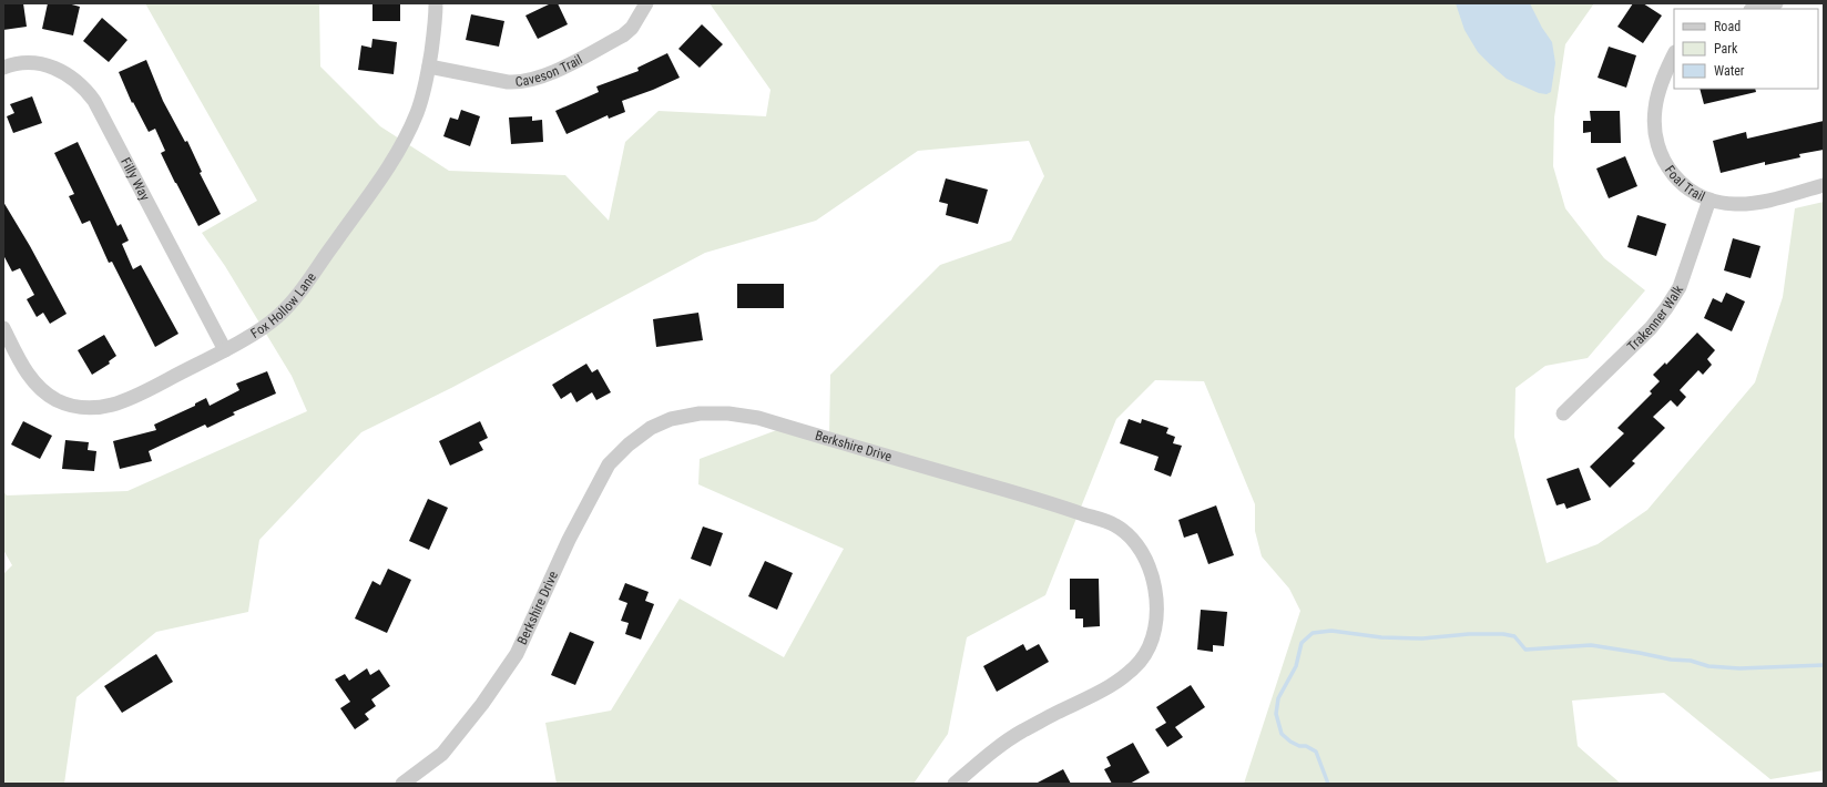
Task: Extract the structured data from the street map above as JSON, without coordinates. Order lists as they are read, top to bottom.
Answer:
{
  "streets": {
    "street": [
      "Caveson Trail",
      "Filly Way",
      "Foal Trail",
      "Fox Hollow Lane",
      "Trakenner Walk",
      "Berkshire Drive"
    ]
  },
  "crossings": [
    ["Caveson Trail", "Fox Hollow Lane"],
    ["Filly Way", "Fox Hollow Lane"],
    ["Foal Trail", "Trakenner Walk"]
  ],
  "legend": ["Road", "Park", "Water"]
}
